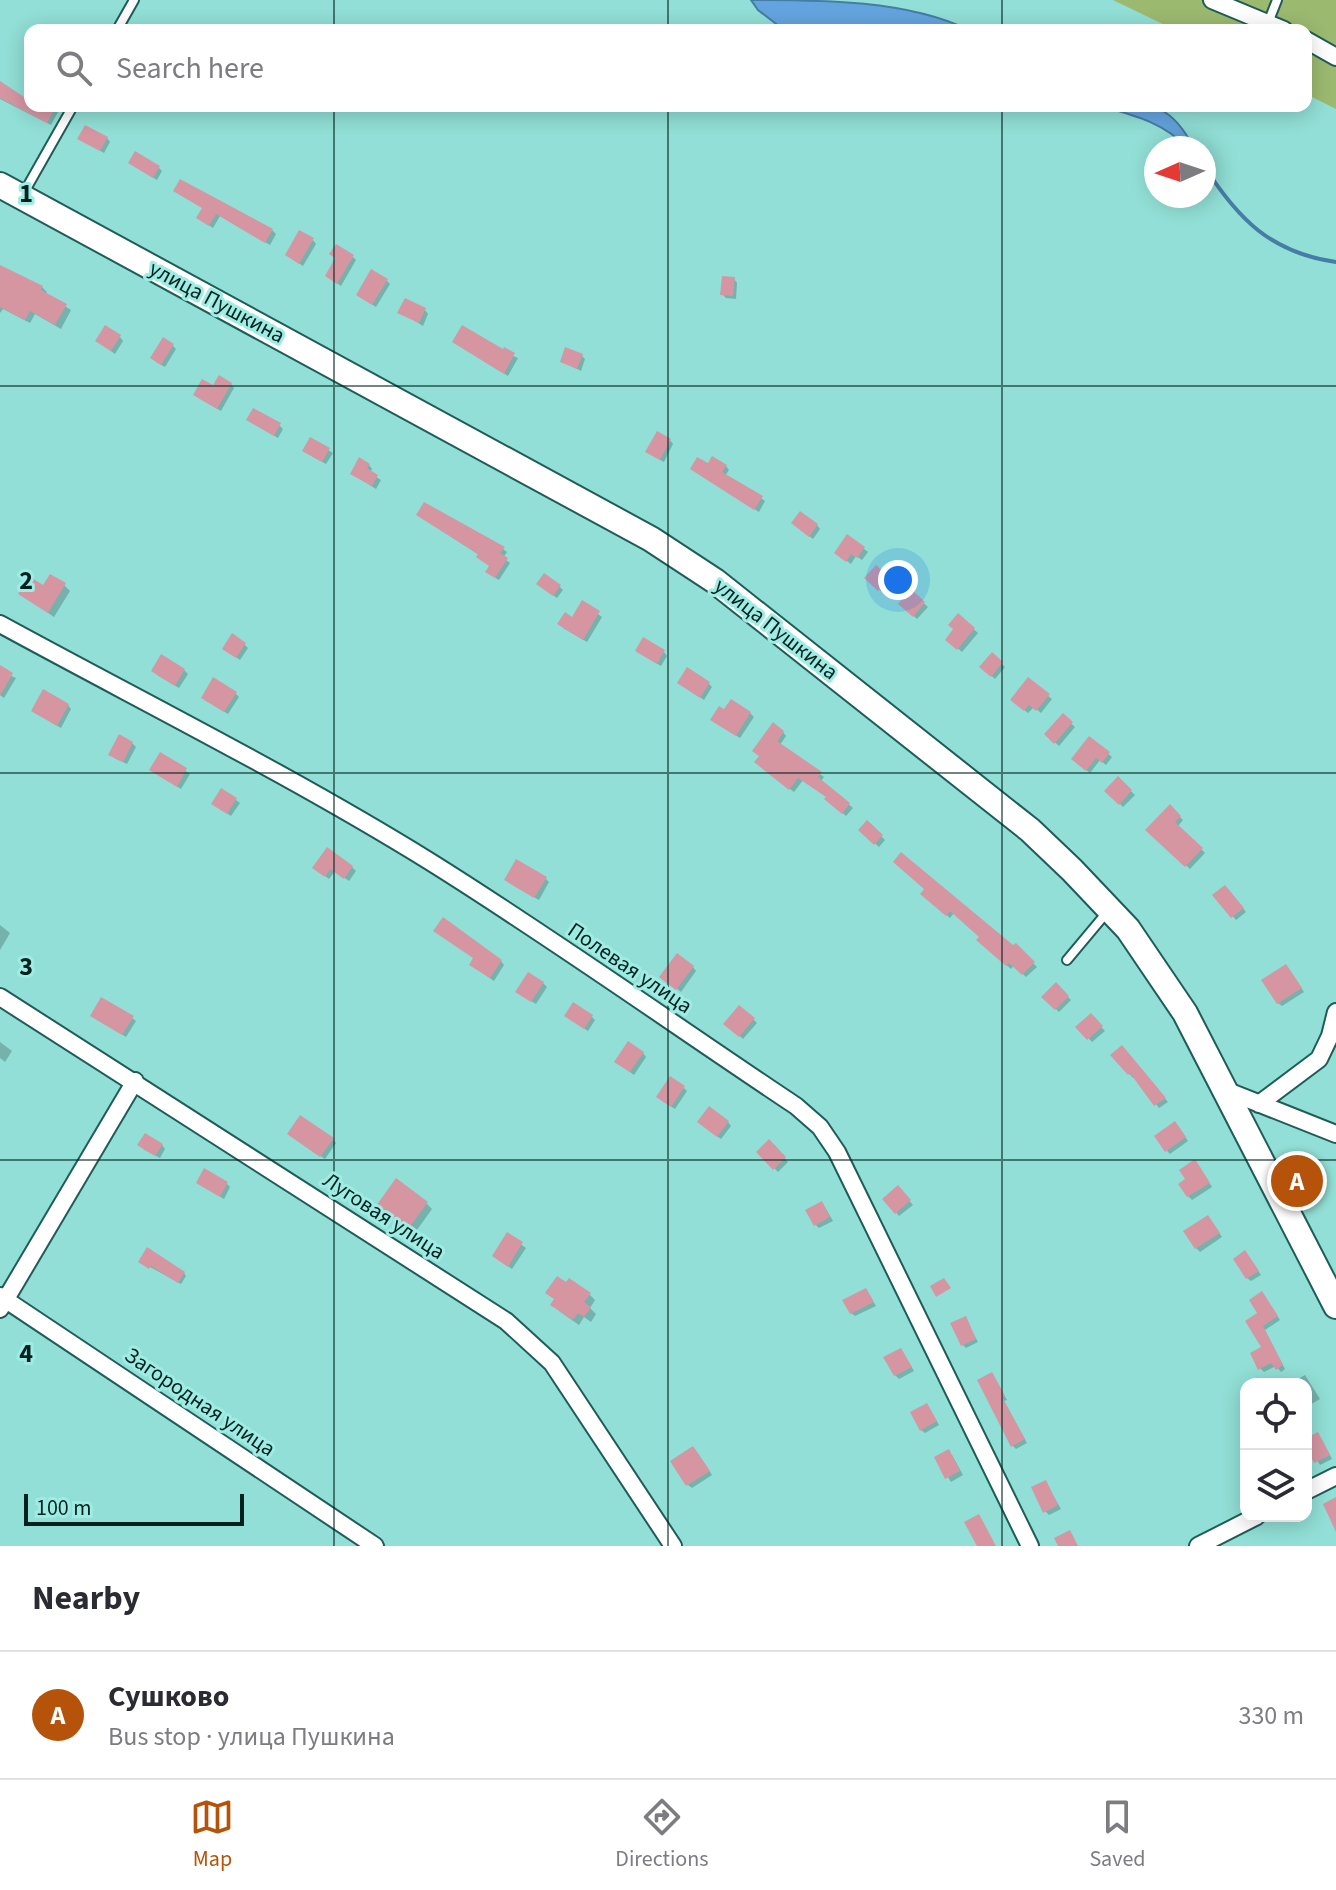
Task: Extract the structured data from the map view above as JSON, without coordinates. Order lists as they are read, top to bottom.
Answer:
{
  "streets": {
    "main road": ["улица Пушкина"],
    "street": ["Полевая улица", "Луговая улица", "Загородная улица"]
  },
  "scale_bar": "100 m",
  "north": "left",
  "page": {
    "search": "Search here",
    "pins": "A",
    "scale": "100 m",
    "heading": "Nearby",
    "list": [
      {
        "mark": "A",
        "name": "Сушково",
        "note": "Bus stop · улица Пушкина",
        "value": "330 m"
      }
    ],
    "nav": ["Map", "Directions", "Saved"]
  },
  "grid": {
    "rows": [
      "1",
      "2",
      "3",
      "4"
    ]
  }
}
